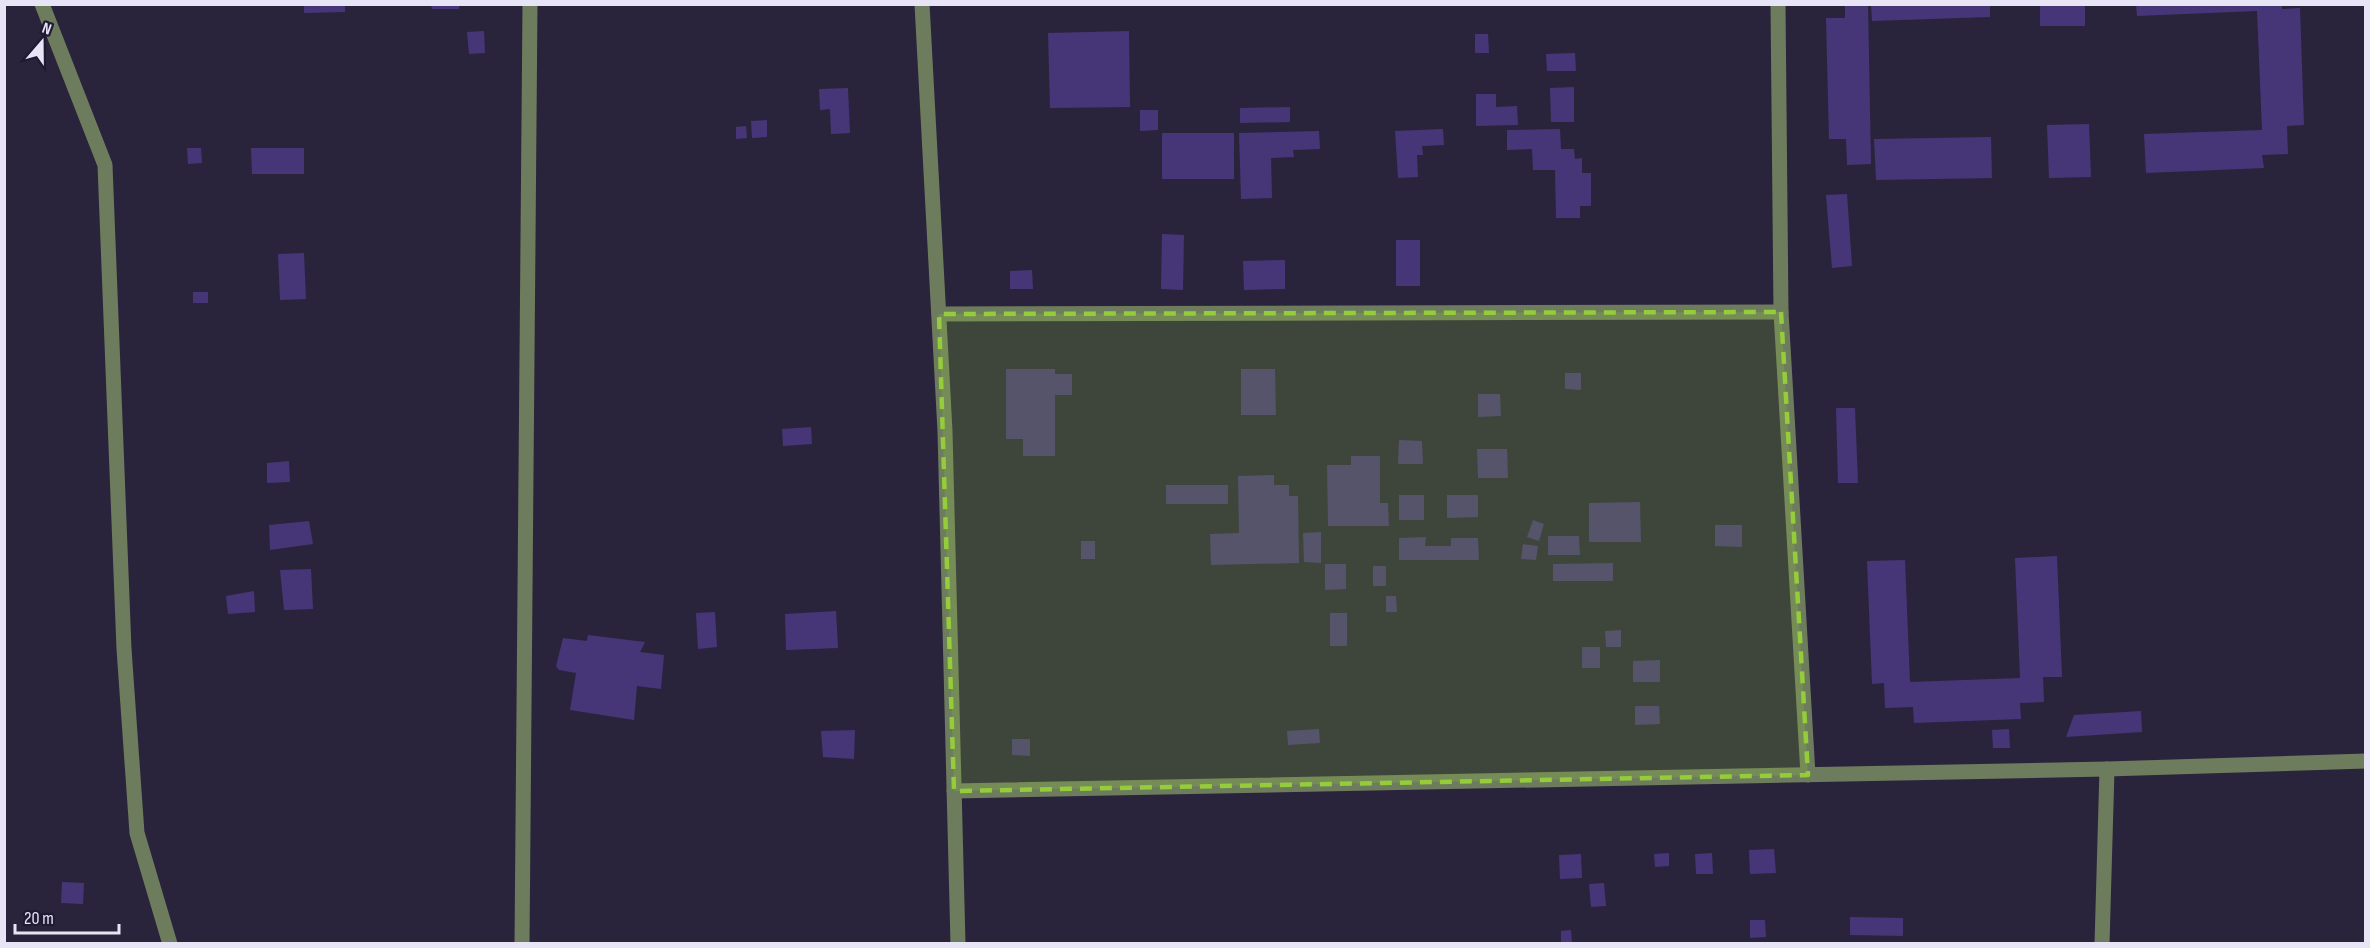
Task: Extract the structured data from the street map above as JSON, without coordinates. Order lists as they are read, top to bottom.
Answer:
{
  "scale_bar": "20 m",
  "north": "top"
}
